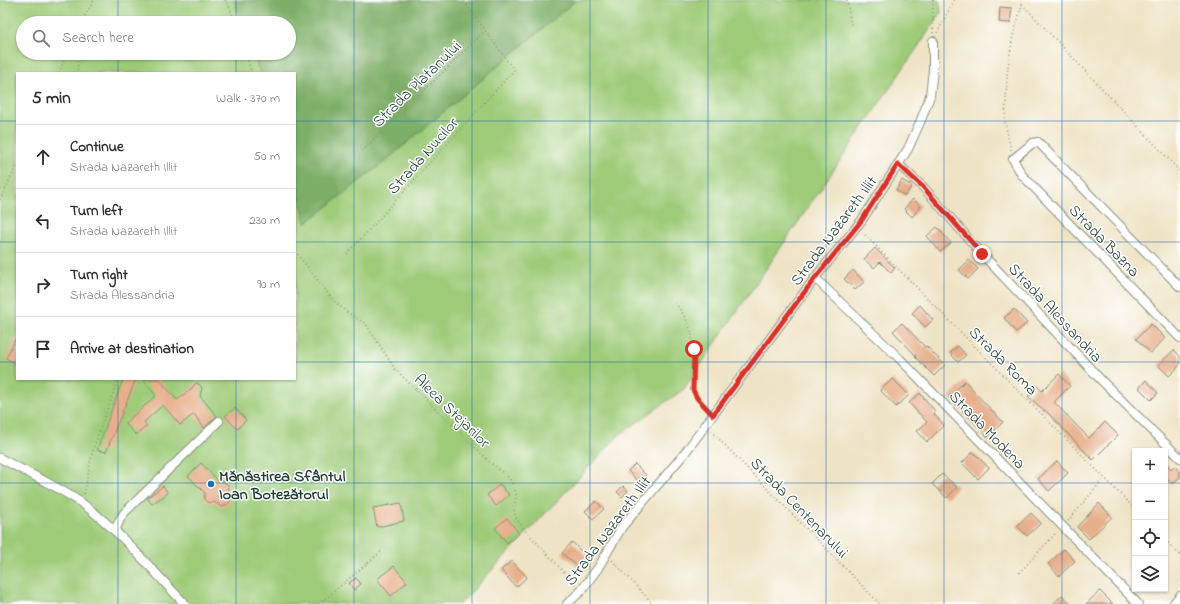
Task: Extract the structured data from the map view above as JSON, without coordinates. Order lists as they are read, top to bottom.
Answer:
{
  "streets": {
    "street": [
      "Strada Nazareth Illit",
      "Strada Bazna",
      "Strada Alessandria",
      "Strada Modena"
    ],
    "path": [
      "Strada Platanului",
      "Strada Nucilor",
      "Strada Roma",
      "Aleea Stejarilor",
      "Strada Centenarului"
    ]
  },
  "crossings": [
    ["Strada Platanului", "Strada Nucilor"],
    ["Strada Nazareth Illit", "Strada Alessandria"],
    ["Strada Nazareth Illit", "Strada Roma"],
    ["Strada Nazareth Illit", "Aleea Stejarilor"],
    ["Strada Nazareth Illit", "Strada Modena"],
    ["Strada Nazareth Illit", "Strada Centenarului"]
  ],
  "places": ["Mănăstirea Sfântul Ioan Botezătorul"],
  "page": {
    "search": "Search here",
    "heading": ["5 min", "Walk · 370 m"],
    "list": [
      ["Continue", "Strada Nazareth Illit", "50 m"],
      ["Turn left", "Strada Nazareth Illit", "230 m"],
      ["Turn right", "Strada Alessandria", "90 m"],
      "Arrive at destination"
    ],
    "map_buttons": ["+", "−"]
  }
}
